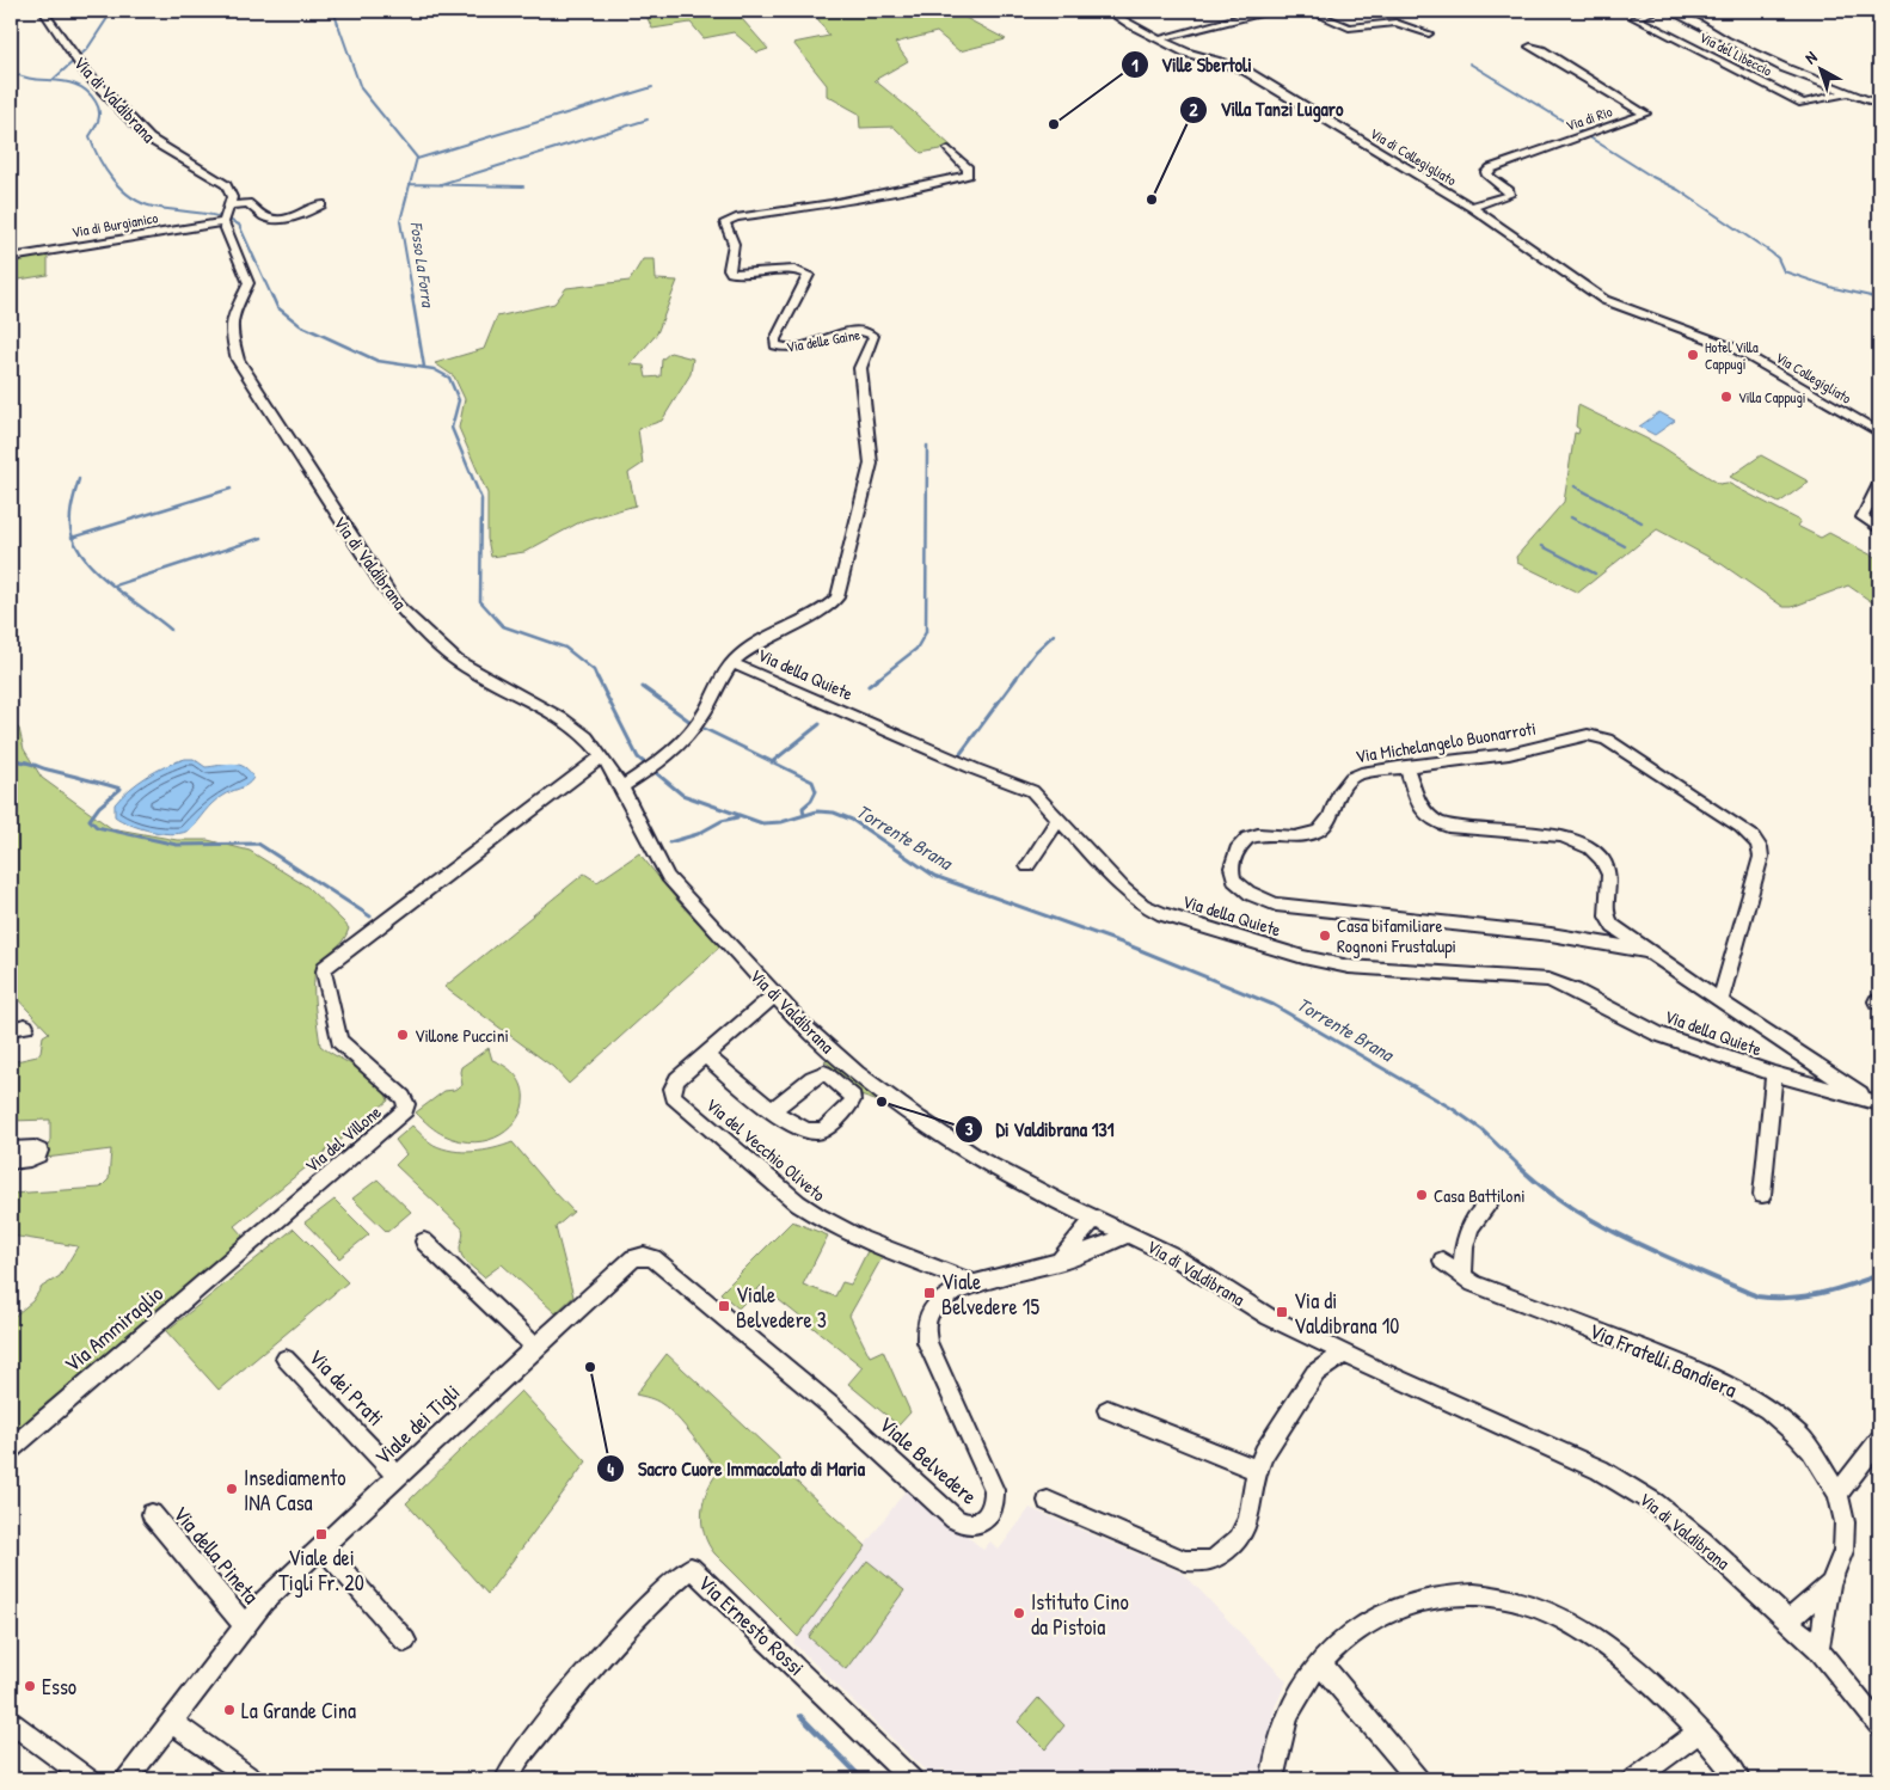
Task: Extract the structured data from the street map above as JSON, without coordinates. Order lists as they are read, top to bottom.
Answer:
{
  "streets": {
    "street": [
      "Via del Libeccio",
      "Via di Valdibrana",
      "Via di Rio",
      "Via di Collegigliato",
      "Via di Burgianico",
      "Via delle Gaine",
      "Via Collegigliato",
      "Via della Quiete",
      "Via Michelangelo Buonarroti",
      "Via del Villone",
      "Via del Vecchio Oliveto",
      "Via Ammiraglio",
      "Via Fratelli Bandiera",
      "Via dei Prati",
      "Viale dei Tigli",
      "Viale Belvedere",
      "Via della Pineta",
      "Via Ernesto Rossi"
    ]
  },
  "crossings": [
    ["Via di Valdibrana", "Via di Burgianico"],
    ["Via di Valdibrana", "Via delle Gaine"],
    ["Via di Valdibrana", "Via del Villone"],
    ["Via di Valdibrana", "Via del Vecchio Oliveto"],
    ["Via di Valdibrana", "Via Fratelli Bandiera"],
    ["Via di Valdibrana", "Viale Belvedere"],
    ["Via di Rio", "Via di Collegigliato"],
    ["Via di Collegigliato", "Via Collegigliato"],
    ["Via delle Gaine", "Via della Quiete"],
    ["Via della Quiete", "Via Michelangelo Buonarroti"],
    ["Via del Villone", "Via Ammiraglio"],
    ["Via del Vecchio Oliveto", "Viale Belvedere"],
    ["Via dei Prati", "Viale dei Tigli"],
    ["Viale dei Tigli", "Viale Belvedere"],
    ["Viale dei Tigli", "Via della Pineta"]
  ],
  "water": ["Fosso La Forra", "Torrente Brana"],
  "places": {
    "other": [
      "Ville Sbertoli",
      "Villa Tanzi Lugaro",
      "Hotel Villa Cappugi",
      "Villa Cappugi",
      "Casa bifamiliare Rognoni Frustalupi",
      "Villone Puccini",
      "Di Valdibrana 131",
      "Casa Battiloni",
      "Sacro Cuore Immacolato di Maria",
      "Insediamento INA Casa",
      "Istituto Cino da Pistoia",
      "Esso",
      "La Grande Cina"
    ],
    "transit": [
      "Viale Belvedere 15",
      "Viale Belvedere 3",
      "Via di Valdibrana 10",
      "Viale dei Tigli Fr. 20"
    ]
  },
  "north": "top left"
}
